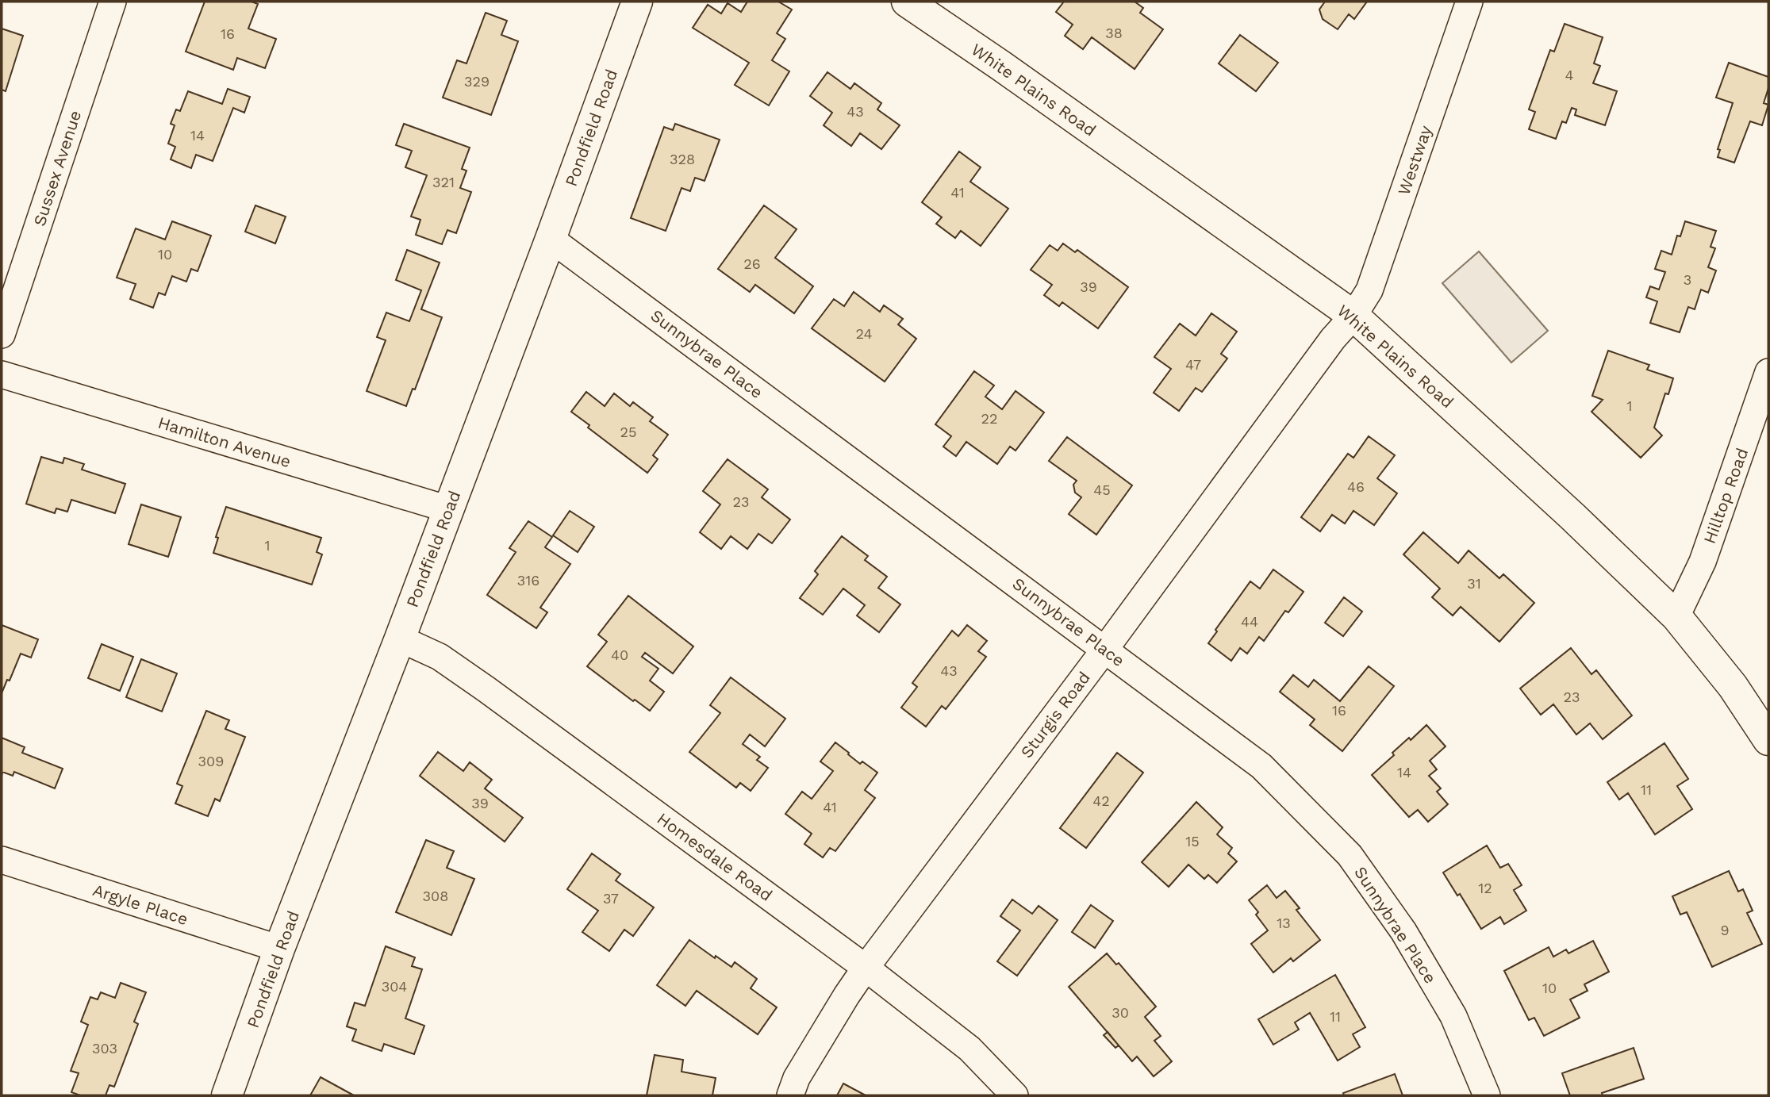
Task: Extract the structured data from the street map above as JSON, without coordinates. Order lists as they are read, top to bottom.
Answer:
{
  "streets": {
    "street": [
      "White Plains Road",
      "Pondfield Road",
      "Westway",
      "Sussex Avenue",
      "Sunnybrae Place",
      "Hamilton Avenue",
      "Hilltop Road",
      "Sturgis Road",
      "Homesdale Road",
      "Argyle Place"
    ]
  },
  "crossings": [
    ["White Plains Road", "Westway"],
    ["White Plains Road", "Hilltop Road"],
    ["White Plains Road", "Sturgis Road"],
    ["Pondfield Road", "Sunnybrae Place"],
    ["Pondfield Road", "Hamilton Avenue"],
    ["Pondfield Road", "Homesdale Road"],
    ["Pondfield Road", "Argyle Place"],
    ["Westway", "Sturgis Road"],
    ["Sunnybrae Place", "Sturgis Road"],
    ["Sturgis Road", "Homesdale Road"]
  ],
  "house_numbers": [
    "38",
    "16",
    "4",
    "329",
    "43",
    "14",
    "328",
    "321",
    "41",
    "10",
    "26",
    "3",
    "39",
    "24",
    "47",
    "1",
    "22",
    "25",
    "46",
    "45",
    "23",
    "1",
    "316",
    "31",
    "44",
    "40",
    "43",
    "23",
    "16",
    "309",
    "14",
    "11",
    "42",
    "39",
    "41",
    "15",
    "12",
    "308",
    "37",
    "13",
    "9",
    "304",
    "10",
    "30",
    "11",
    "303"
  ]
}
